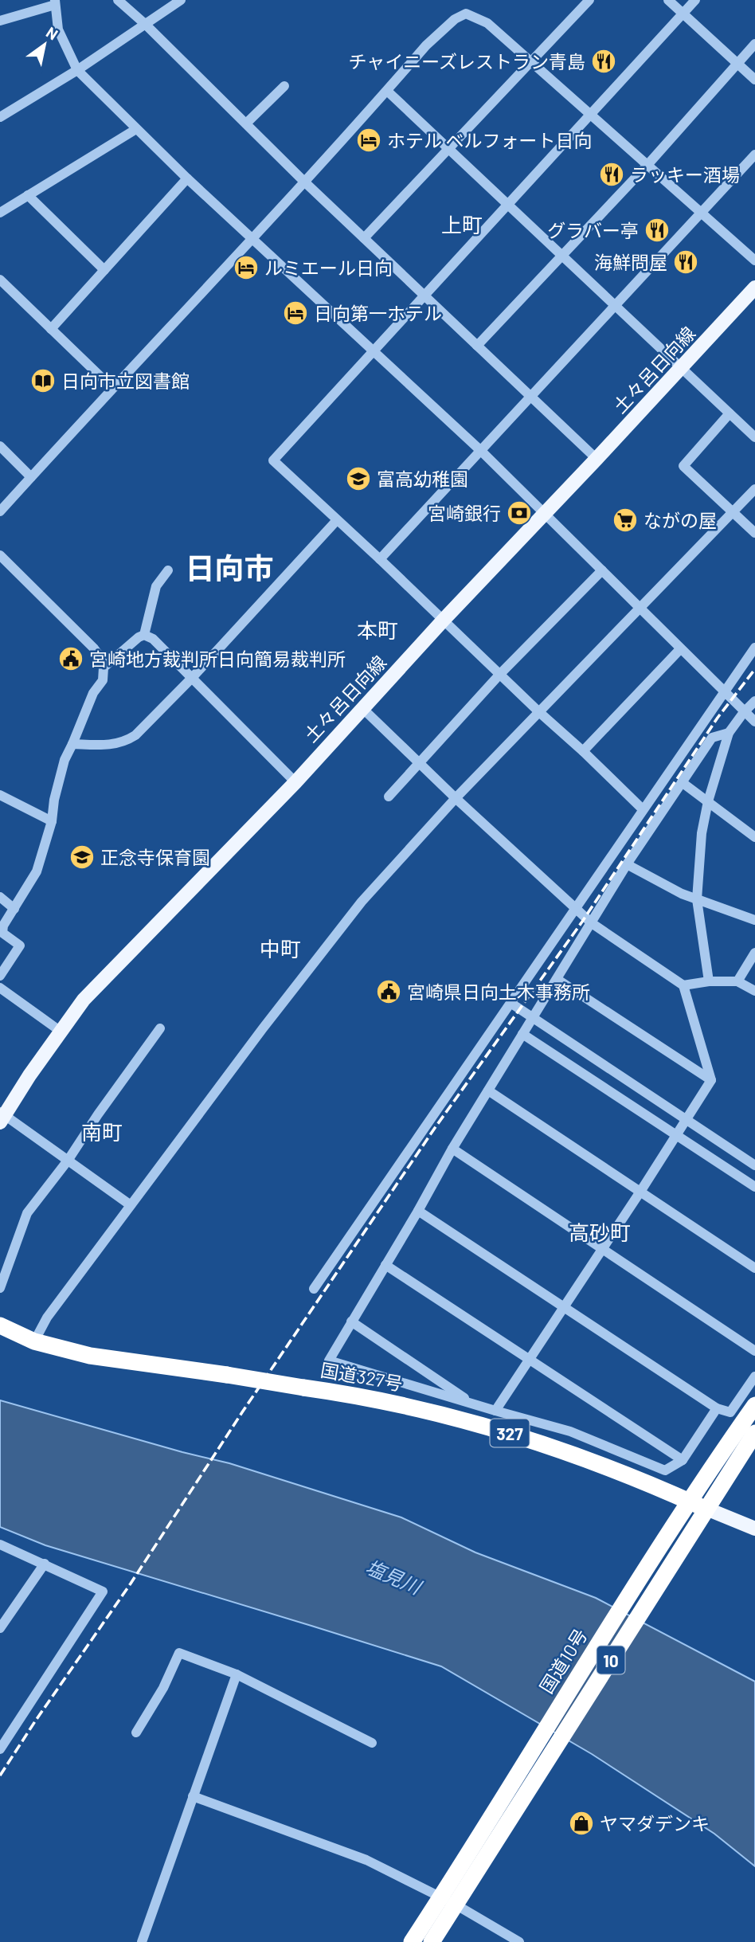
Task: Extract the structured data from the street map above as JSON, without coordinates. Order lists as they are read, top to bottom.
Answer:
{
  "streets": {
    "highway": [
      "国道327号",
      "327",
      "10",
      "国道10号"
    ],
    "main road": ["土々呂日向線"]
  },
  "crossings": [
    ["国道327号", "国道10号"]
  ],
  "districts": [
    "上町",
    "日向市",
    "本町",
    "中町",
    "南町",
    "高砂町"
  ],
  "water": ["塩見川"],
  "places": {
    "restaurant": [
      "チャイニーズレストラン青島",
      "ラッキー酒場",
      "グラバー亭",
      "海鮮問屋"
    ],
    "hotel": ["ホテル ベルフォート日向", "ルミエール日向", "日向第一ホテル"],
    "library": ["日向市立図書館"],
    "school or university": ["富高幼稚園", "正念寺保育園"],
    "bank": ["宮崎銀行"],
    "supermarket": ["ながの屋"],
    "public building": ["宮崎地方裁判所日向簡易裁判所", "宮崎県日向土木事務所"],
    "shop": ["ヤマダデンキ"]
  },
  "north": "top right"
}
